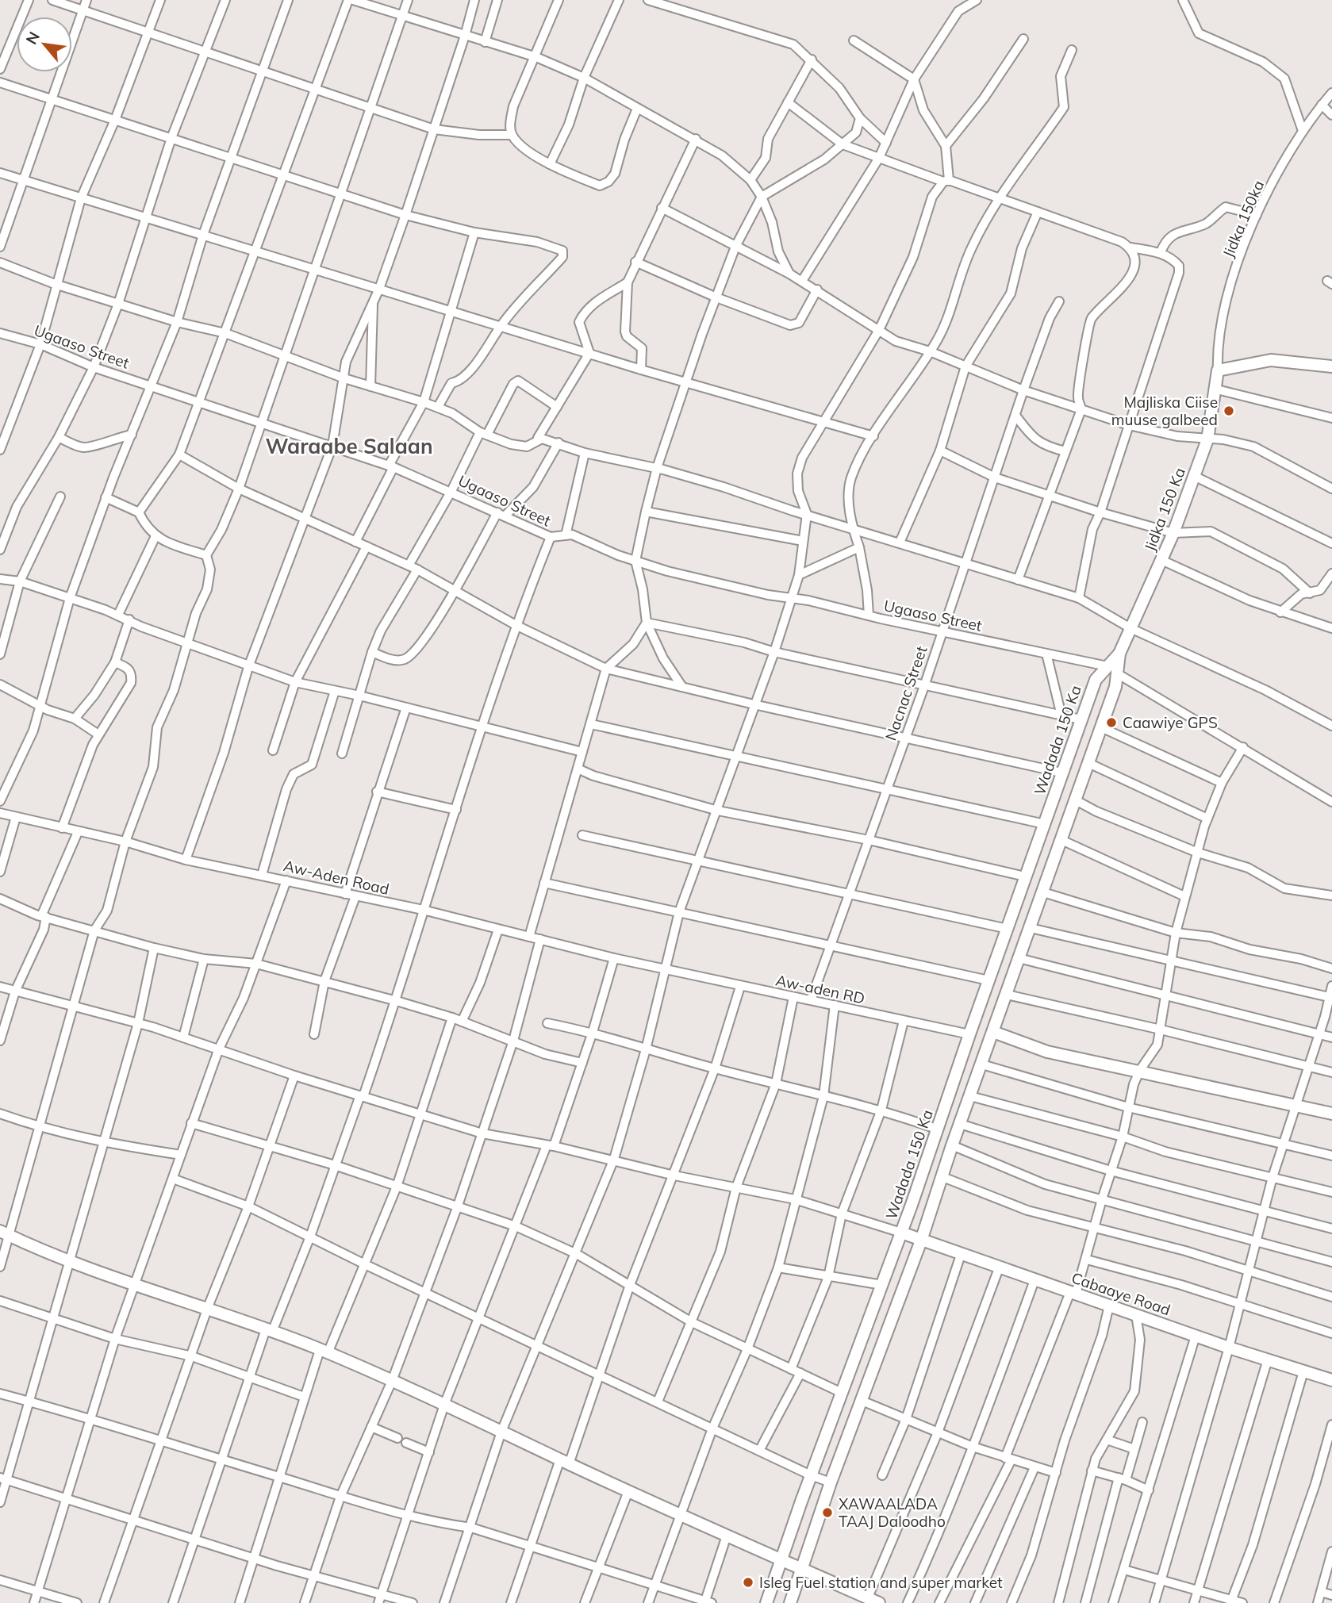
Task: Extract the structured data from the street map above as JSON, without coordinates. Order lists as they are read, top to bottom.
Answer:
{
  "streets": {
    "street": [
      "Jidka 150ka",
      "Ugaaso Street",
      "Jidka 150 Ka",
      "Nacnac Street",
      "Wadada 150 Ka",
      "Aw-Aden Road",
      "Aw-aden RD",
      "Cabaaye Road"
    ]
  },
  "crossings": [
    ["Jidka 150ka", "Jidka 150 Ka"],
    ["Ugaaso Street", "Nacnac Street"],
    ["Ugaaso Street", "Wadada 150 Ka"],
    ["Jidka 150 Ka", "Wadada 150 Ka"],
    ["Nacnac Street", "Aw-aden RD"],
    ["Wadada 150 Ka", "Aw-aden RD"],
    ["Wadada 150 Ka", "Cabaaye Road"],
    ["Aw-Aden Road", "Aw-aden RD"]
  ],
  "districts": ["Waraabe Salaan"],
  "places": [
    "Majliska Ciise muuse galbeed",
    "Caawiye GPS",
    "XAWAALADA TAAJ Daloodho",
    "Isleg Fuel station and super market"
  ],
  "north": "top left"
}
